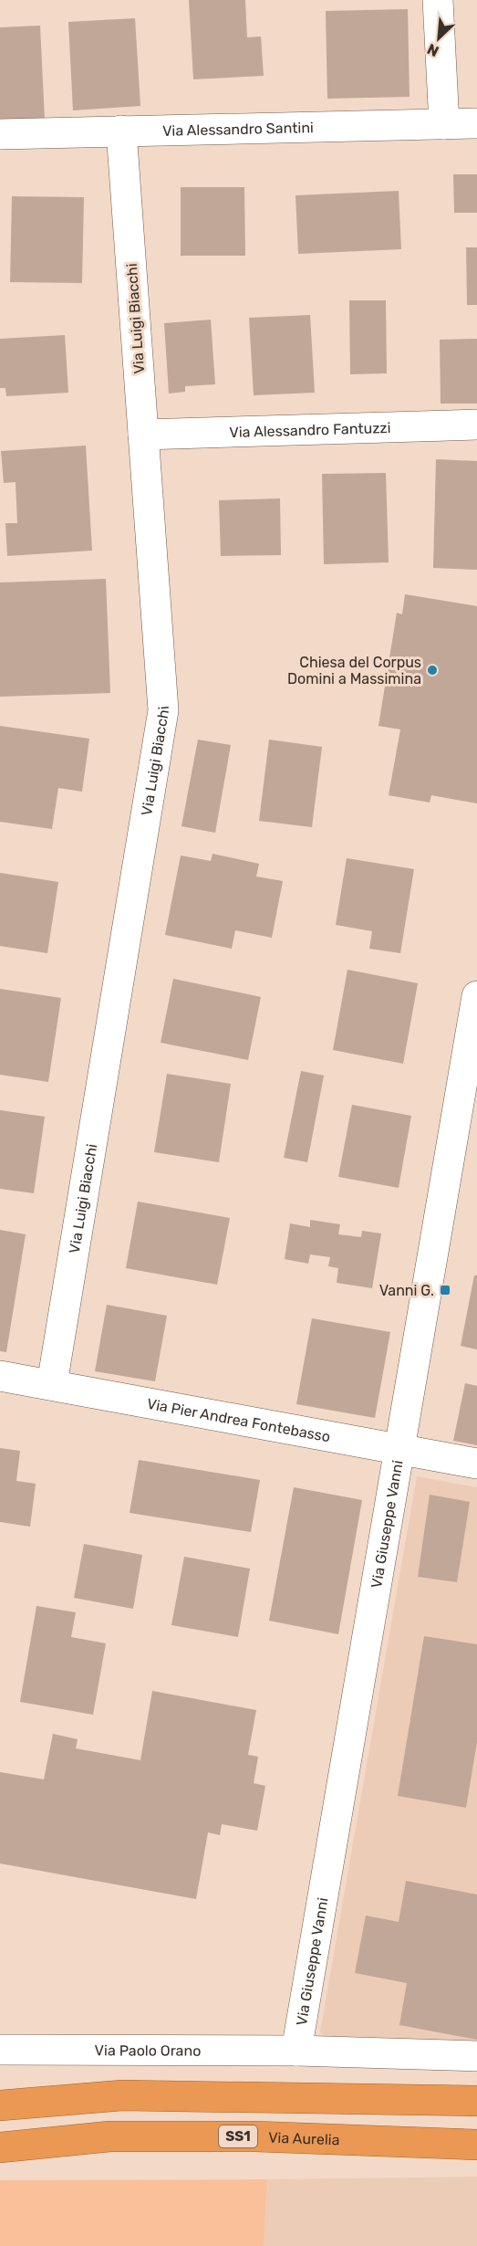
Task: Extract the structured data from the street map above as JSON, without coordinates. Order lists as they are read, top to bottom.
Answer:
{
  "streets": {
    "highway": ["SS1", "Via Aurelia"],
    "street": [
      "Via Alessandro Santini",
      "Via Luigi Biacchi",
      "Via Alessandro Fantuzzi",
      "Via Pier Andrea Fontebasso",
      "Via Giuseppe Vanni",
      "Via Paolo Orano"
    ]
  },
  "crossings": [
    ["Via Alessandro Santini", "Via Luigi Biacchi"],
    ["Via Luigi Biacchi", "Via Alessandro Fantuzzi"],
    ["Via Luigi Biacchi", "Via Pier Andrea Fontebasso"],
    ["Via Pier Andrea Fontebasso", "Via Giuseppe Vanni"],
    ["Via Giuseppe Vanni", "Via Paolo Orano"]
  ],
  "places": {
    "other": ["Chiesa del Corpus Domini a Massimina"],
    "transit": ["Vanni G."]
  },
  "north": "bottom left"
}
